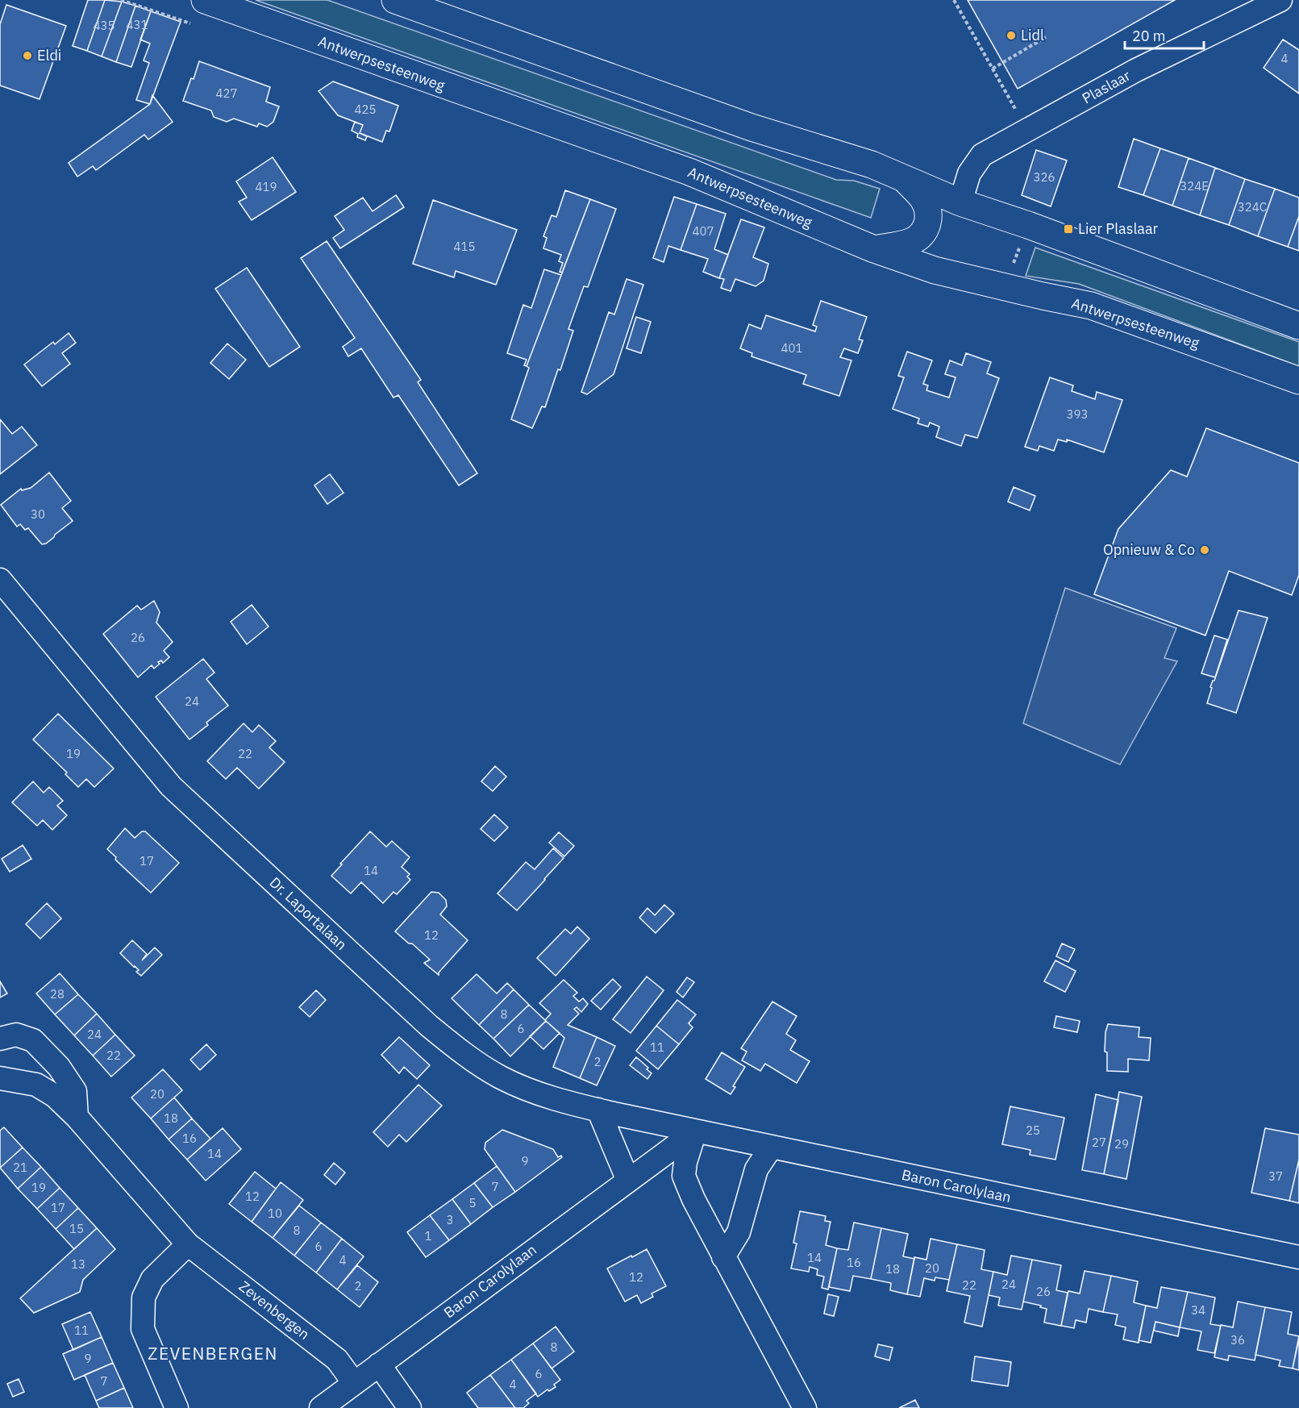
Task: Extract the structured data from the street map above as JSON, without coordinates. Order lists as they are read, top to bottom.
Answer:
{
  "streets": {
    "main road": ["Antwerpsesteenweg"],
    "street": [
      "Plaslaar",
      "Dr. Laportalaan",
      "Baron Carolylaan",
      "Zevenbergen"
    ]
  },
  "crossings": [
    ["Dr. Laportalaan", "Baron Carolylaan"],
    ["Baron Carolylaan", "Zevenbergen"]
  ],
  "districts": ["ZEVENBERGEN"],
  "places": {
    "other": ["Lidl", "Eldi", "Opnieuw & Co"],
    "transit": ["Lier Plaslaar"]
  },
  "house_numbers": [
    "431",
    "435",
    "4",
    "427",
    "425",
    "326",
    "324E",
    "419",
    "324C",
    "407",
    "415",
    "401",
    "393",
    "30",
    "26",
    "24",
    "19",
    "22",
    "17",
    "14",
    "12",
    "28",
    "8",
    "6",
    "24",
    "11",
    "22",
    "2",
    "20",
    "18",
    "25",
    "16",
    "27",
    "29",
    "14",
    "9",
    "21",
    "37",
    "7",
    "19",
    "12",
    "5",
    "17",
    "10",
    "3",
    "15",
    "8",
    "1",
    "6",
    "14",
    "4",
    "16",
    "13",
    "20",
    "18",
    "12",
    "24",
    "22",
    "2",
    "26",
    "34",
    "11",
    "36",
    "8",
    "9",
    "6",
    "7",
    "4"
  ],
  "scale_bar": "20 m"
}
